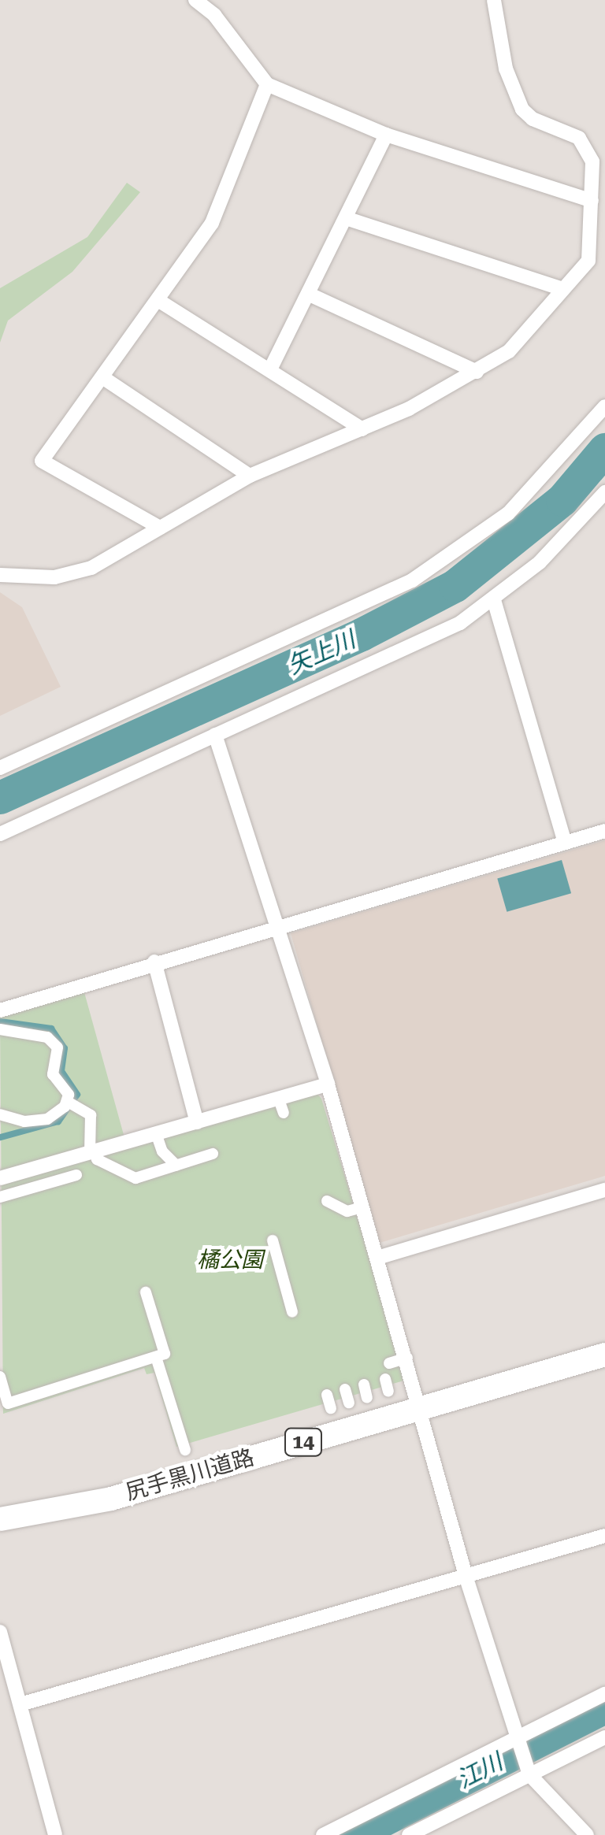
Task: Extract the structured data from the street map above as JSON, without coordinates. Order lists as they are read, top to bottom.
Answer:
{
  "streets": {
    "main road": ["14", "尻手黒川道路"]
  },
  "water": ["矢上川", "江川"],
  "parks": ["橘公園"]
}
